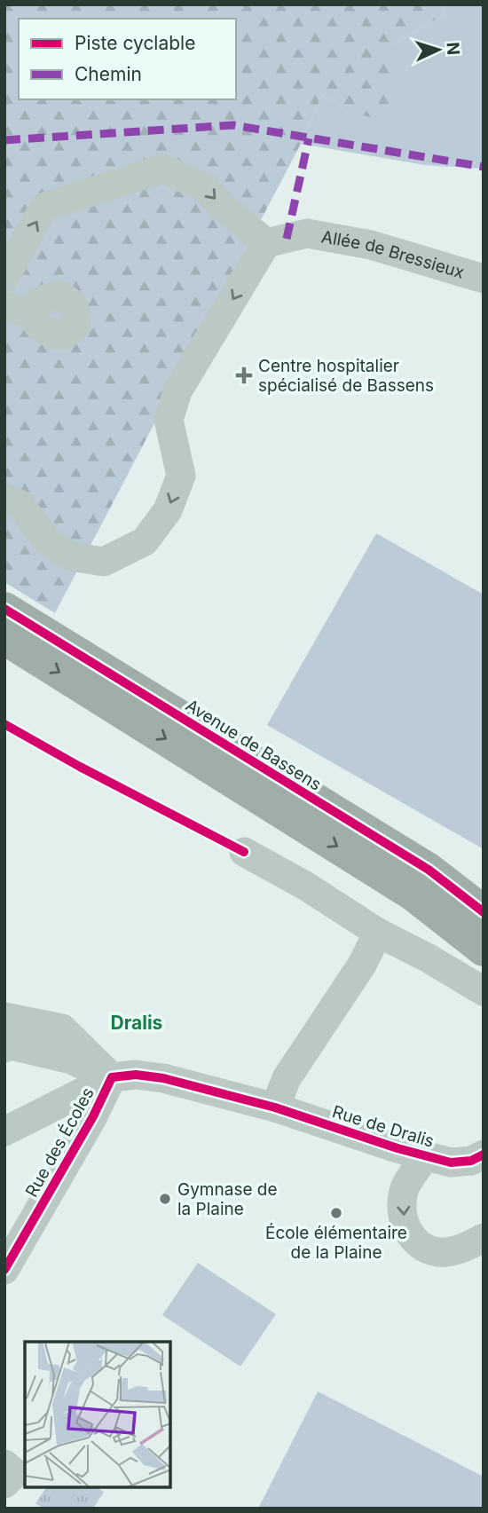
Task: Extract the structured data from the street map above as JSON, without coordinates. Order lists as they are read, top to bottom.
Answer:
{
  "streets": {
    "main road": ["Avenue de Bassens"],
    "street": ["Allée de Bressieux", "Rue de Dralis", "Rue des Écoles"]
  },
  "crossings": [
    ["Rue de Dralis", "Rue des Écoles"]
  ],
  "districts": ["Dralis"],
  "places": {
    "health": ["Centre hospitalier spécialisé de Bassens"],
    "other": ["Gymnase de la Plaine", "École élémentaire de la Plaine"]
  },
  "legend": ["Piste cyclable", "Chemin"],
  "north": "right"
}
